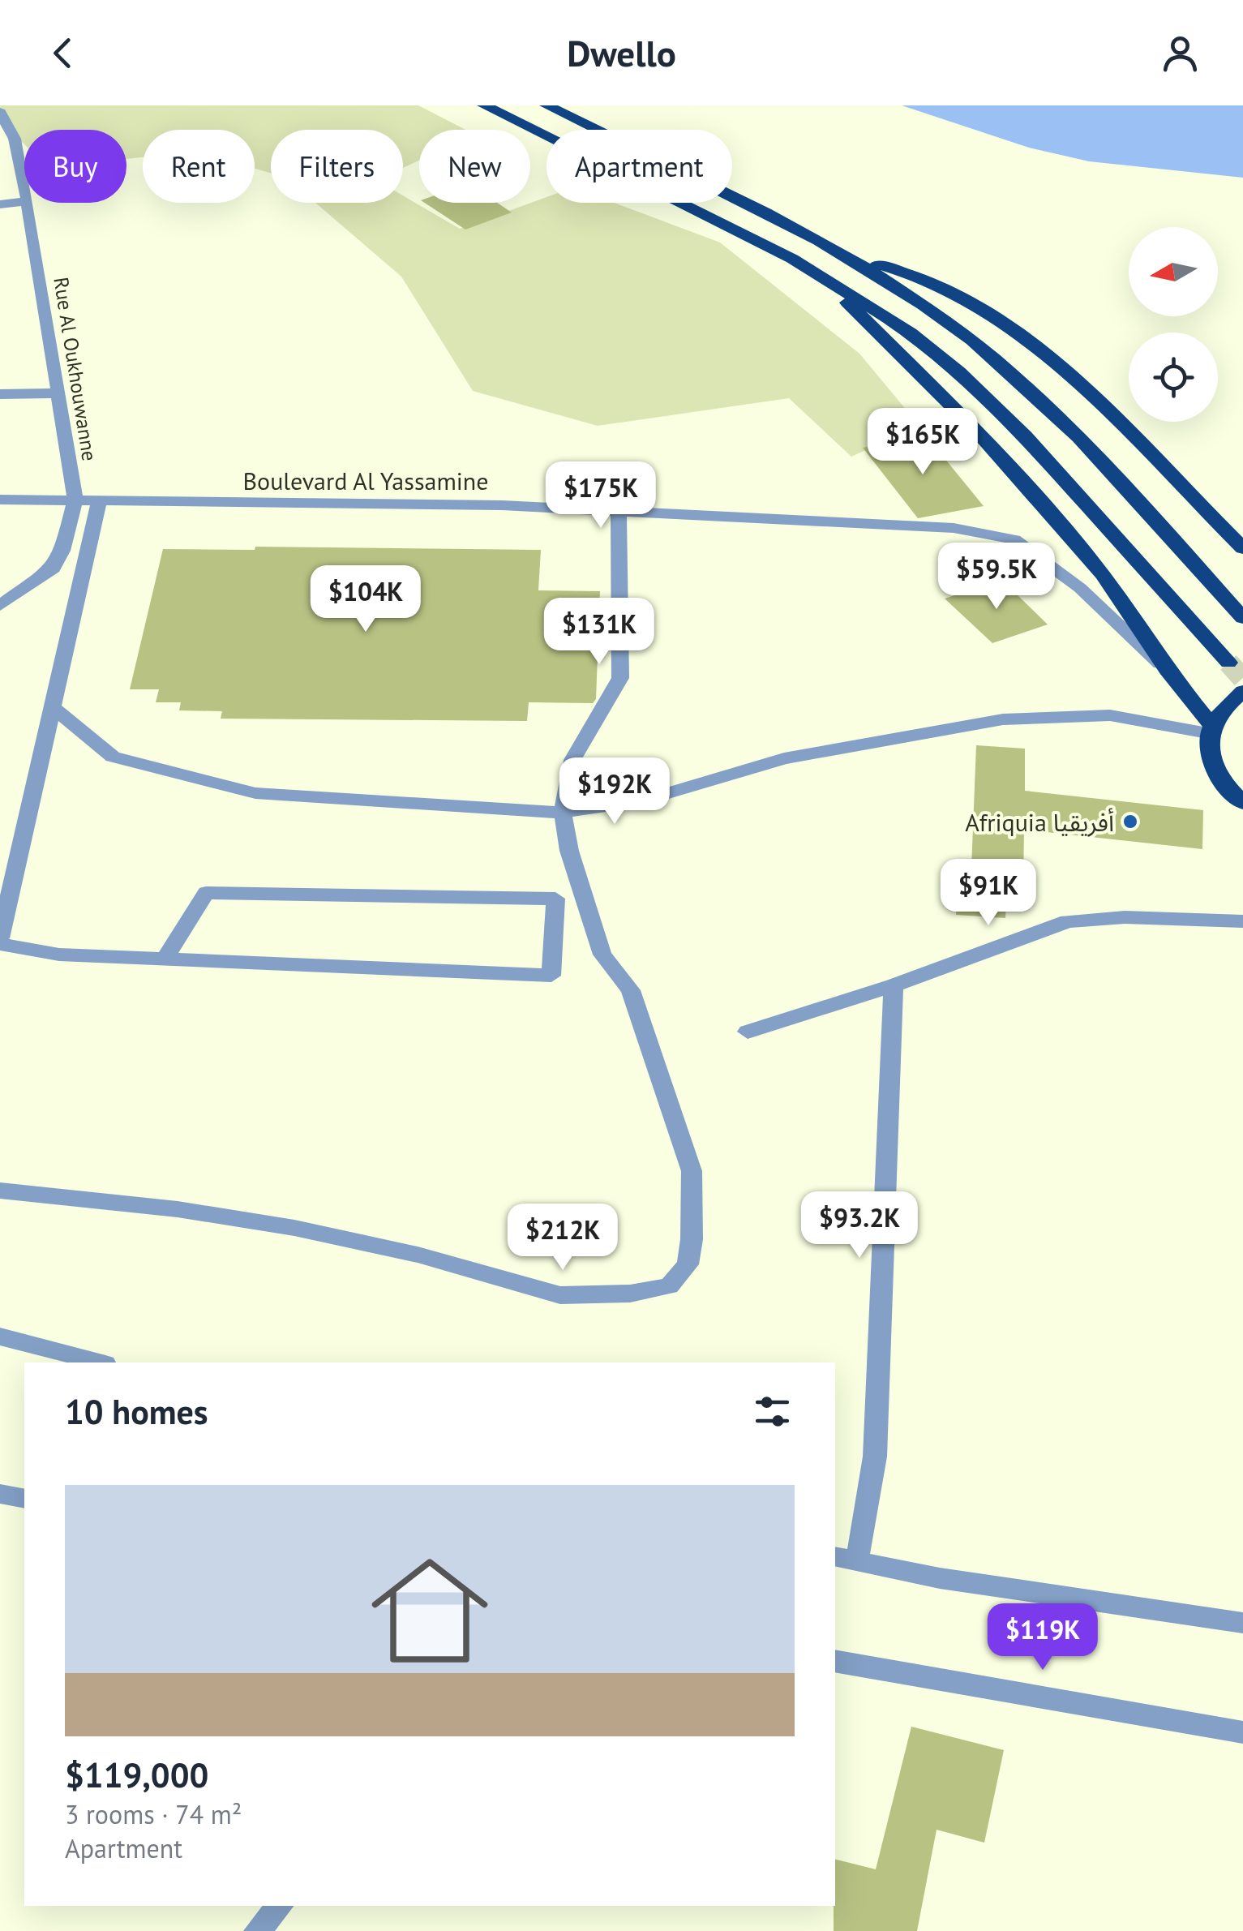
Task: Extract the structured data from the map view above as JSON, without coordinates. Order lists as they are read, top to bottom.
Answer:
{
  "streets": {
    "street": ["Rue Al Oukhouwanne", "Boulevard Al Yassamine"]
  },
  "crossings": [
    ["Rue Al Oukhouwanne", "Boulevard Al Yassamine"]
  ],
  "places": ["Afriquia أفريقيا"],
  "north": "left",
  "page": {
    "header": "Dwello",
    "chip": [
      "Buy",
      "Rent",
      "Filters",
      "New",
      "Apartment"
    ],
    "price": [
      "$165K",
      "$175K",
      "$59.5K",
      "$104K",
      "$131K",
      "$192K",
      "$91K",
      "$93.2K",
      "$212K",
      "$119K"
    ],
    "heading": "10 homes",
    "list": [
      {
        "name": "$119,000",
        "note": "3 rooms · 74 m² · Apartment"
      }
    ]
  }
}
